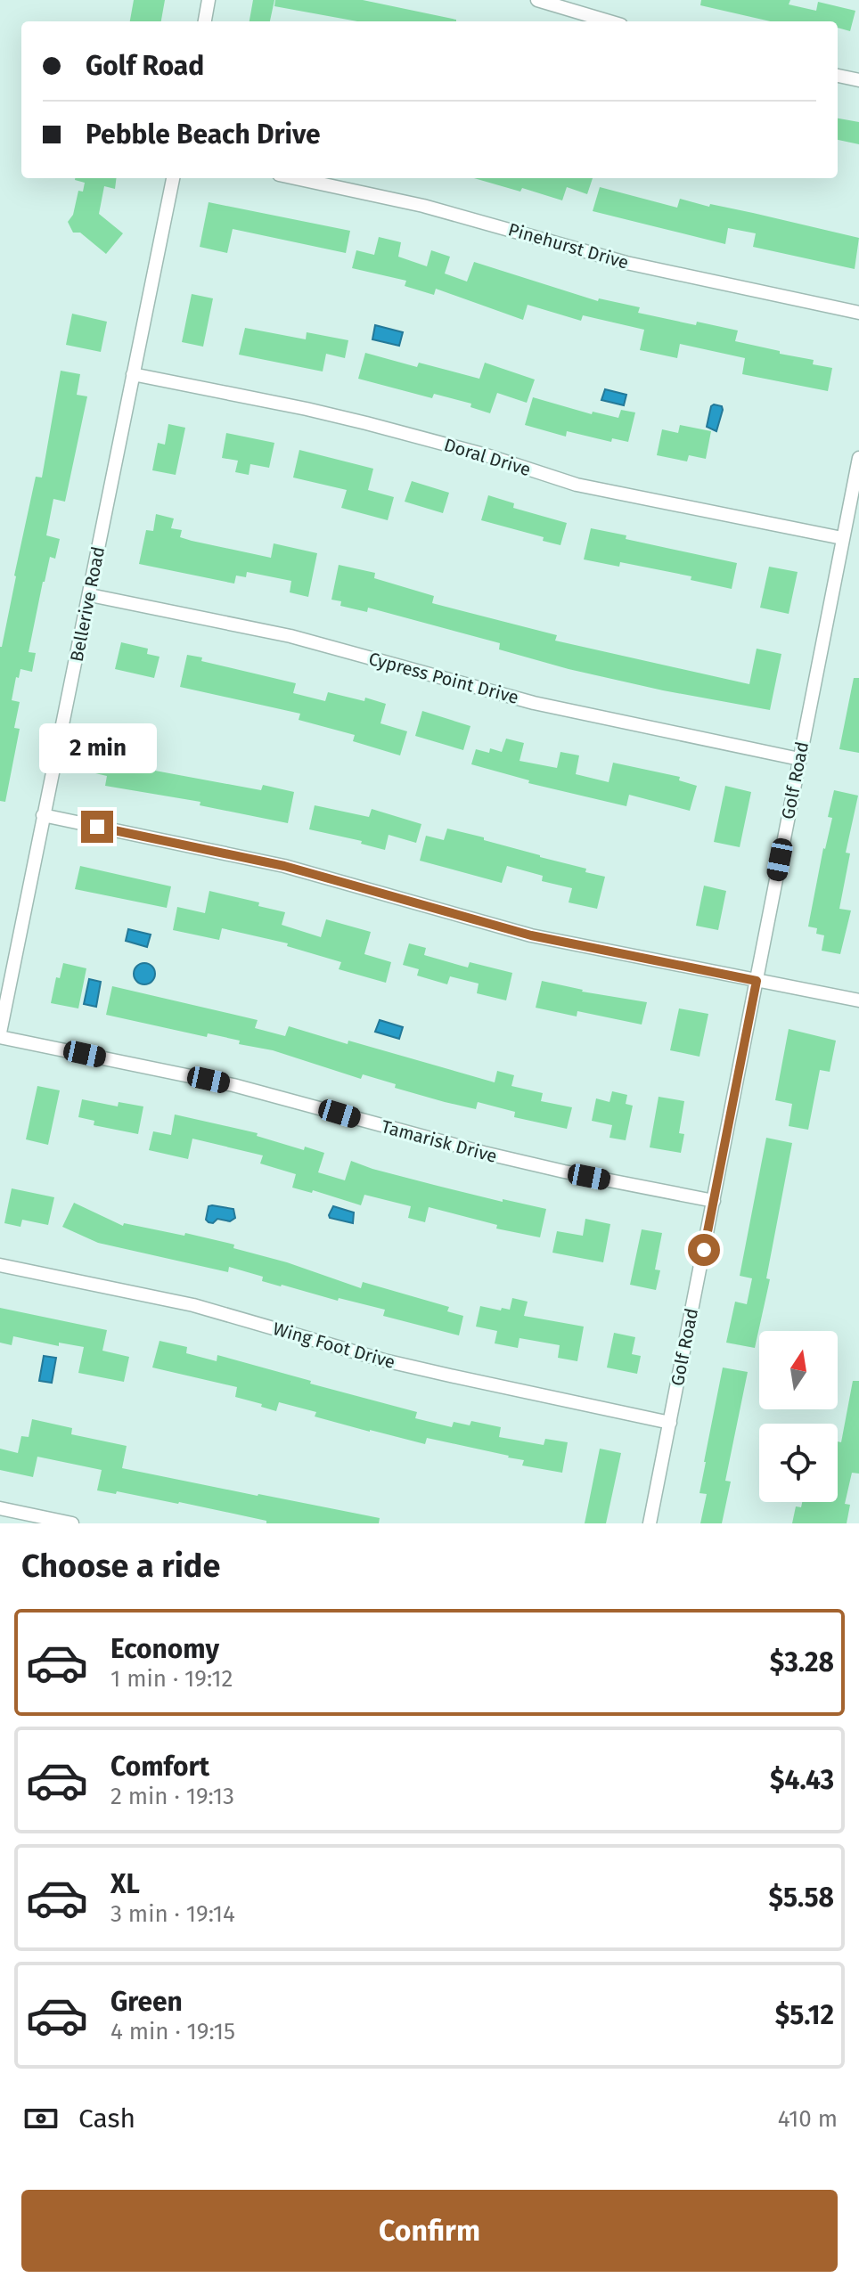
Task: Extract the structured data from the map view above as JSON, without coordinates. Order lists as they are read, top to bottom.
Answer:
{
  "streets": {
    "street": [
      "Pinehurst Drive",
      "Doral Drive",
      "Bellerive Road",
      "Cypress Point Drive",
      "Golf Road",
      "Tamarisk Drive",
      "Wing Foot Drive"
    ]
  },
  "crossings": [
    ["Doral Drive", "Bellerive Road"],
    ["Doral Drive", "Golf Road"],
    ["Bellerive Road", "Cypress Point Drive"],
    ["Bellerive Road", "Tamarisk Drive"],
    ["Cypress Point Drive", "Golf Road"],
    ["Golf Road", "Tamarisk Drive"],
    ["Golf Road", "Wing Foot Drive"]
  ],
  "north": "top",
  "page": {
    "banner": ["Golf Road", "Pebble Beach Drive"],
    "bubble": "2 min",
    "heading": "Choose a ride",
    "list": [
      {
        "name": "Economy",
        "note": "1 min · 19:12",
        "value": "$3.28"
      },
      {
        "name": "Comfort",
        "note": "2 min · 19:13",
        "value": "$4.43"
      },
      {
        "name": "XL",
        "note": "3 min · 19:14",
        "value": "$5.58"
      },
      {
        "name": "Green",
        "note": "4 min · 19:15",
        "value": "$5.12"
      }
    ],
    "pay": ["Cash", "410 m"],
    "buttons": "Confirm"
  }
}
